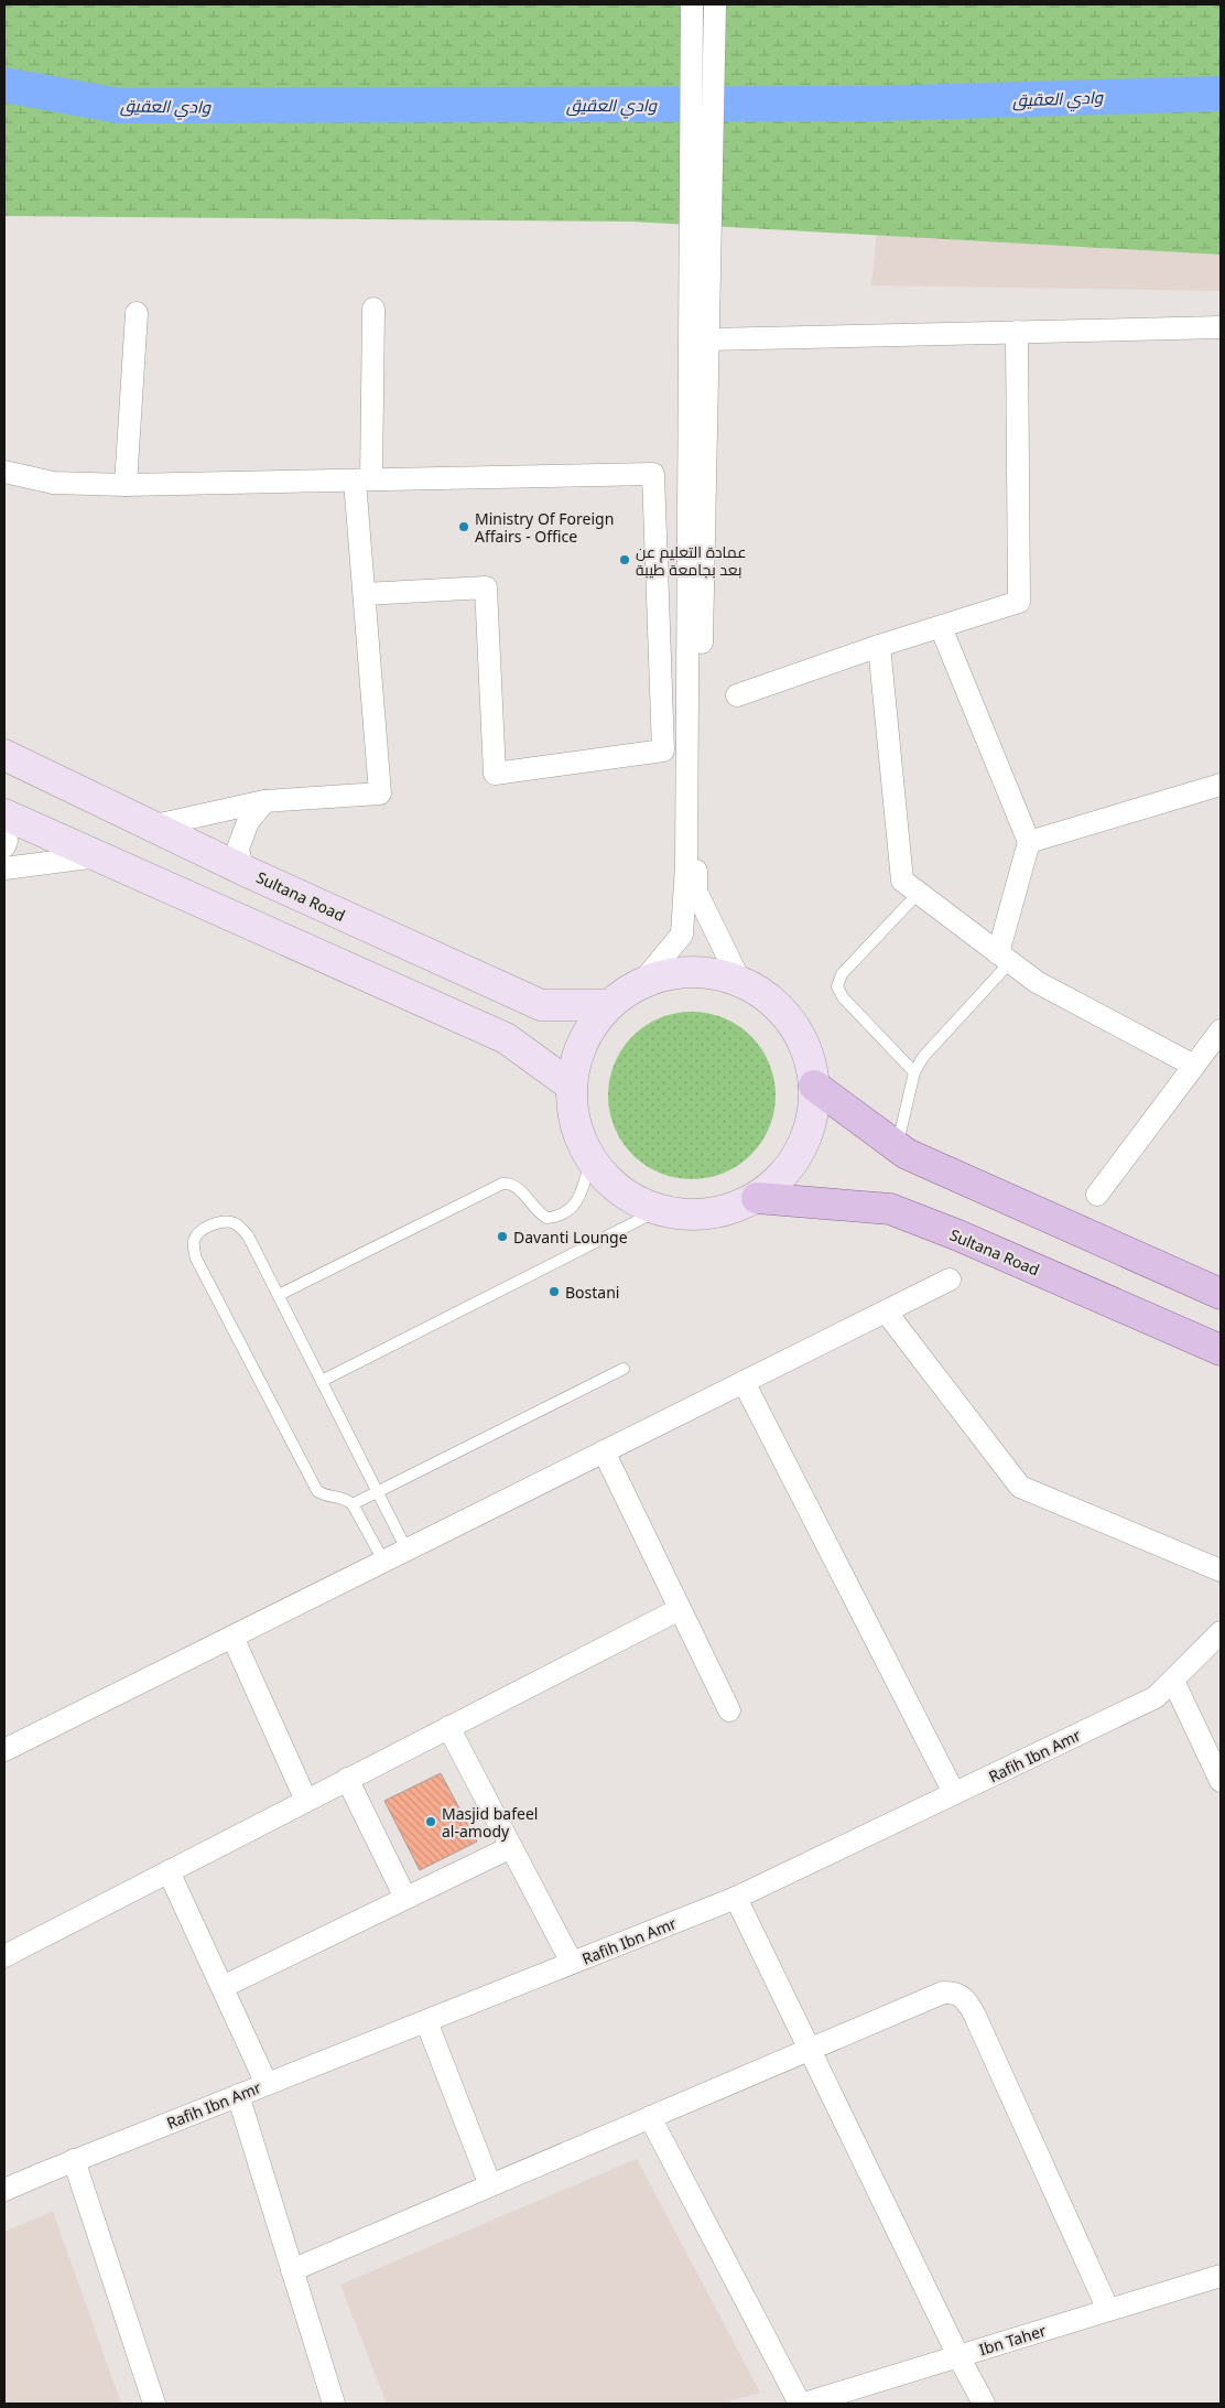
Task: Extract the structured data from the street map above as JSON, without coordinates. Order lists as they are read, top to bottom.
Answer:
{
  "streets": {
    "main road": ["Sultana Road"],
    "street": ["Rafih Ibn Amr", "Ibn Taher"]
  },
  "water": ["وادي العقيق"],
  "places": [
    "Ministry Of Foreign Affairs - Office",
    "عمادة التعليم عن بعد بجامعة طيبة",
    "Davanti Lounge",
    "Bostani",
    "Masjid bafeel al-amody"
  ]
}
